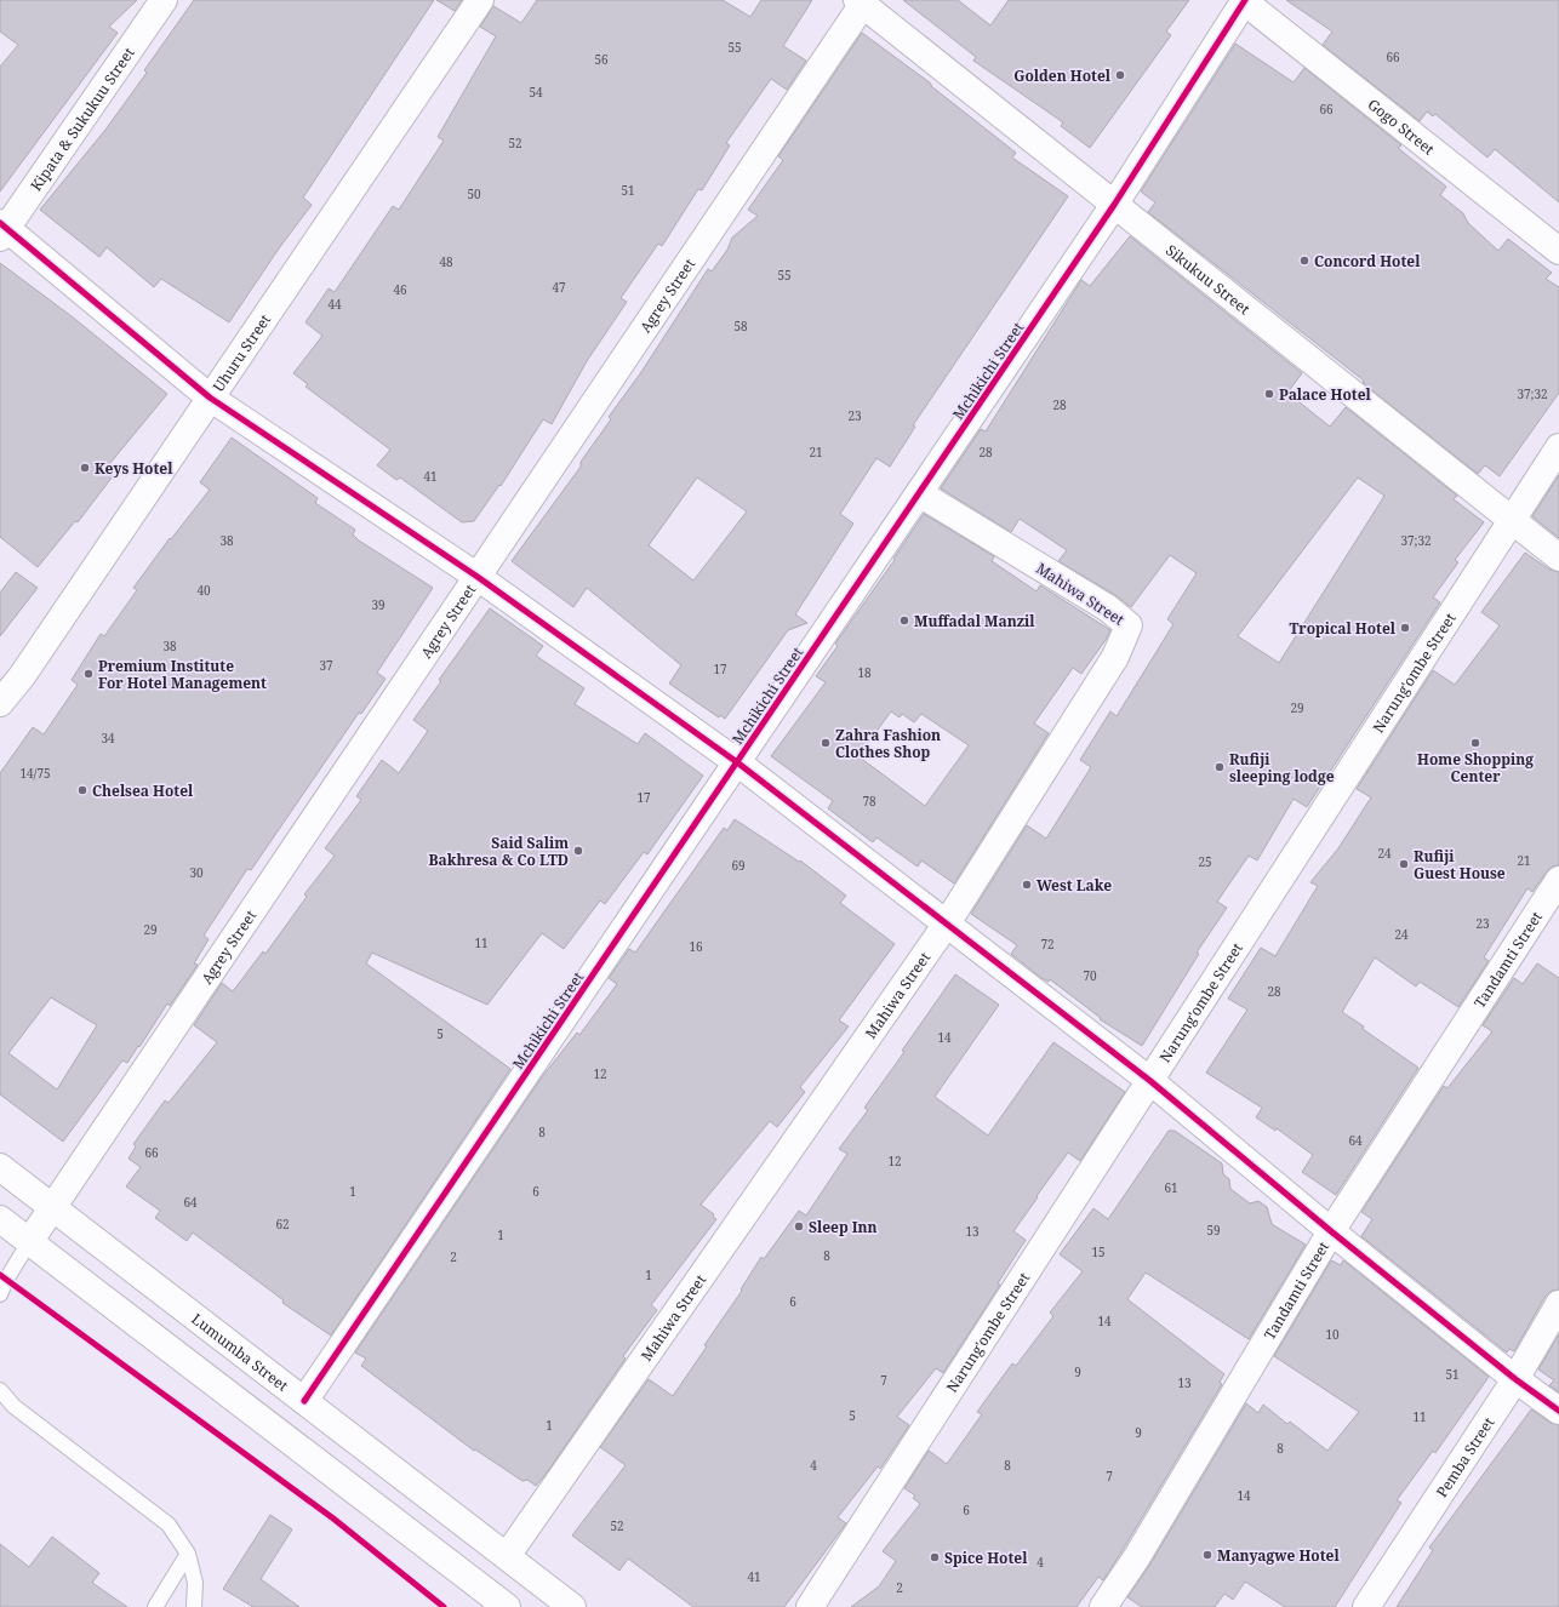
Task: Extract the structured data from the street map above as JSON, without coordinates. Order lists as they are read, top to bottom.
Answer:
{
  "streets": {
    "street": [
      "Kipata & Sukukuu Street",
      "Gogo Street",
      "Sikukuu Street",
      "Agrey Street",
      "Uhuru Street",
      "Mchikichi Street",
      "Mahiwa Street",
      "Narung'ombe Street",
      "Tandamti Street",
      "Lumumba Street",
      "Pemba Street"
    ]
  },
  "crossings": [
    ["Gogo Street", "Mchikichi Street"],
    ["Sikukuu Street", "Agrey Street"],
    ["Sikukuu Street", "Mchikichi Street"],
    ["Sikukuu Street", "Narung'ombe Street"],
    ["Agrey Street", "Lumumba Street"],
    ["Mchikichi Street", "Mahiwa Street"],
    ["Mchikichi Street", "Lumumba Street"],
    ["Mahiwa Street", "Lumumba Street"]
  ],
  "places": [
    "Golden Hotel",
    "Concord Hotel",
    "Palace Hotel",
    "Keys Hotel",
    "Muffadal Manzil",
    "Tropical Hotel",
    "Premium Institute For Hotel Management",
    "Zahra Fashion Clothes Shop",
    "Home Shopping Center",
    "Rufiji sleeping lodge",
    "Chelsea Hotel",
    "Said Salim Bakhresa & Co LTD",
    "Rufiji Guest House",
    "West Lake",
    "Sleep Inn",
    "Manyagwe Hotel",
    "Spice Hotel"
  ],
  "house_numbers": [
    "55",
    "66",
    "56",
    "54",
    "66",
    "52",
    "51",
    "50",
    "48",
    "55",
    "47",
    "46",
    "44",
    "58",
    "37;32",
    "28",
    "23",
    "21",
    "28",
    "41",
    "38",
    "37;32",
    "40",
    "39",
    "38",
    "37",
    "17",
    "18",
    "29",
    "34",
    "14/75",
    "17",
    "78",
    "24",
    "21",
    "25",
    "69",
    "30",
    "23",
    "29",
    "24",
    "11",
    "72",
    "16",
    "70",
    "28",
    "5",
    "14",
    "12",
    "8",
    "64",
    "66",
    "12",
    "61",
    "1",
    "6",
    "64",
    "62",
    "59",
    "13",
    "1",
    "15",
    "8",
    "2",
    "1",
    "6",
    "14",
    "10",
    "9",
    "51",
    "7",
    "13",
    "5",
    "11",
    "1",
    "9",
    "8",
    "4",
    "8",
    "7",
    "14",
    "6",
    "52",
    "4",
    "41",
    "2"
  ]
}
